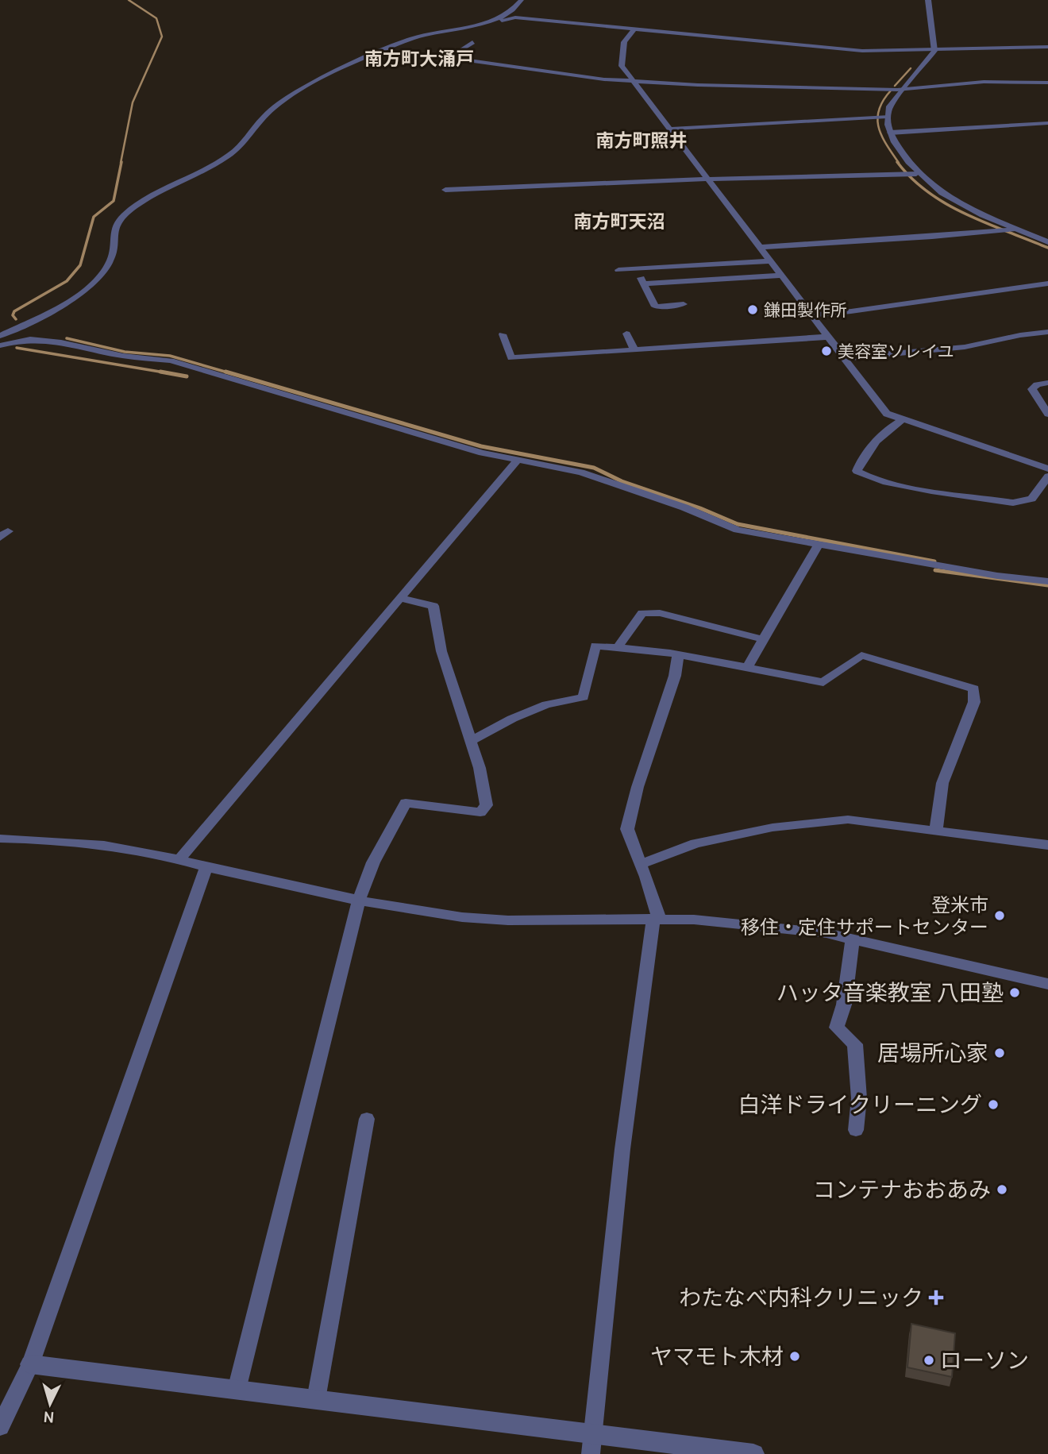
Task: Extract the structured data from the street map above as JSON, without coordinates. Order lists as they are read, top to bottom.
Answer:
{
  "districts": ["南方町大涌戸", "南方町照井", "南方町天沼"],
  "places": {
    "other": [
      "鎌田製作所",
      "美容室ソレイユ",
      "登米市 移住・定住サポートセンター",
      "ハッタ音楽教室 八田塾",
      "居場所心家",
      "白洋ドライクリーニング",
      "コンテナおおあみ",
      "ヤマモト木材",
      "ローソン"
    ],
    "health": ["わたなべ内科クリニック"]
  },
  "north": "bottom"
}
